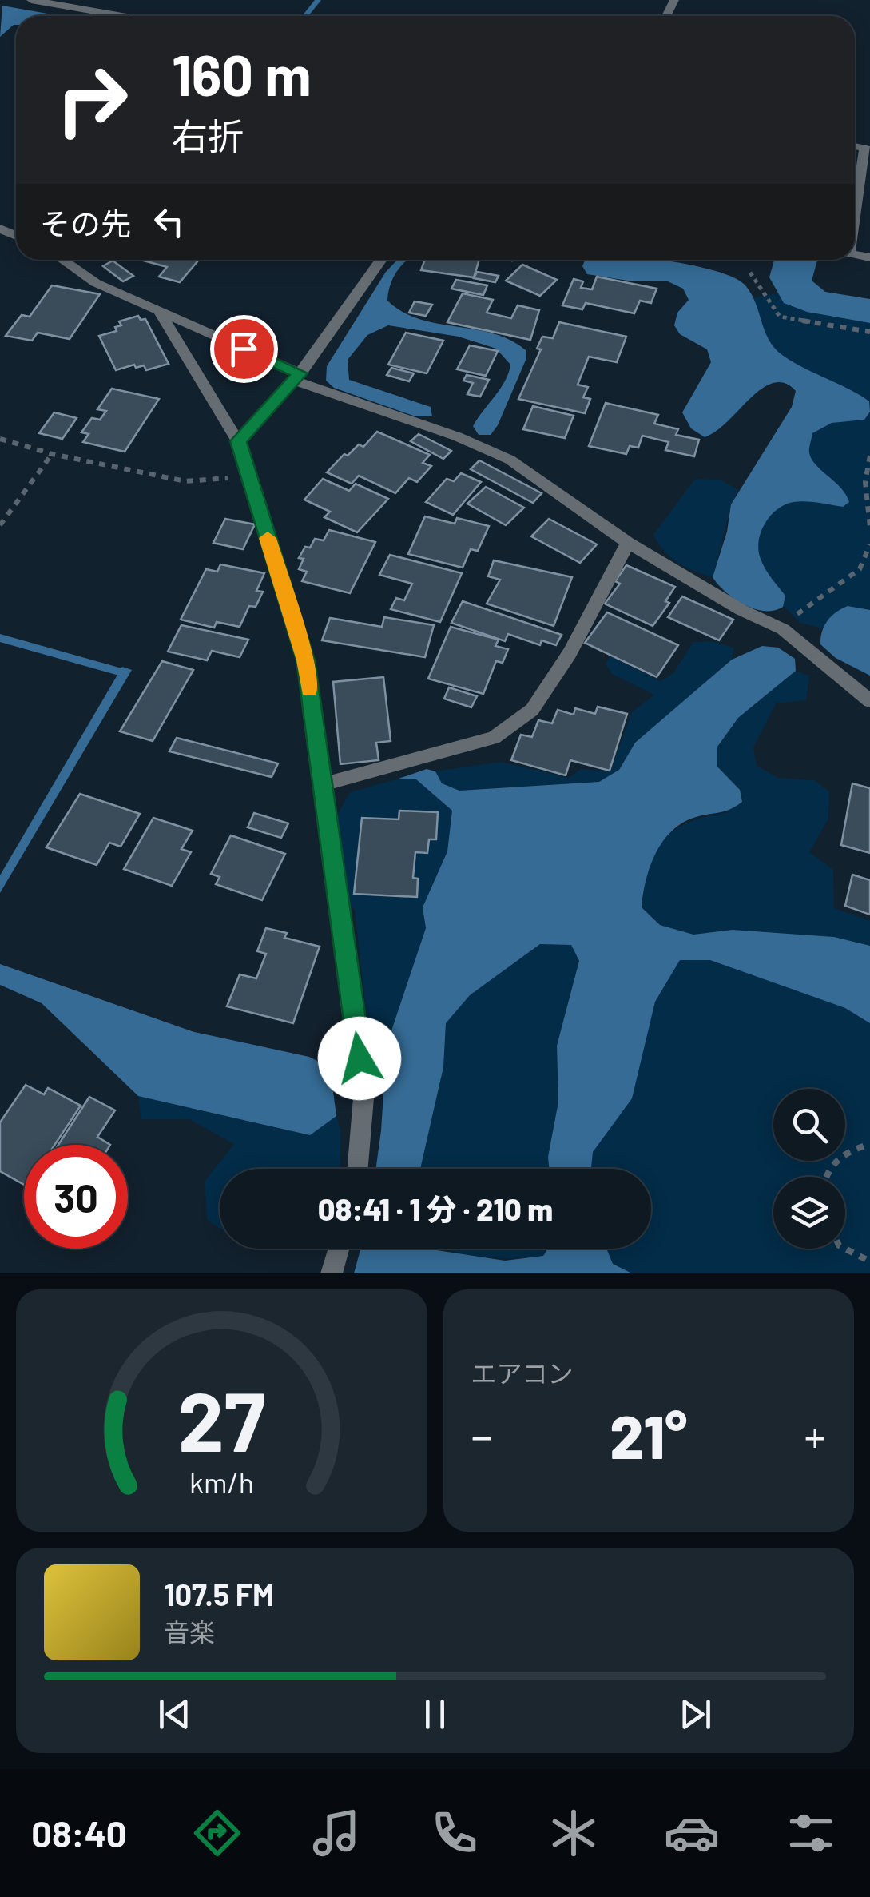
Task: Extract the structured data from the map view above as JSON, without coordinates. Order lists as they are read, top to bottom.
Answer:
{
  "page": {
    "turn": ["160 m", "右折"],
    "then": "その先",
    "limit": "30",
    "trip": "08:41 · 1 分 · 210 m",
    "tile": "エアコン",
    "heat": ["−", "21°", "+"],
    "song": ["107.5 FM", "音楽"],
    "tabs": "08:40",
    "gauge": ["27", "km/h"]
  }
}
